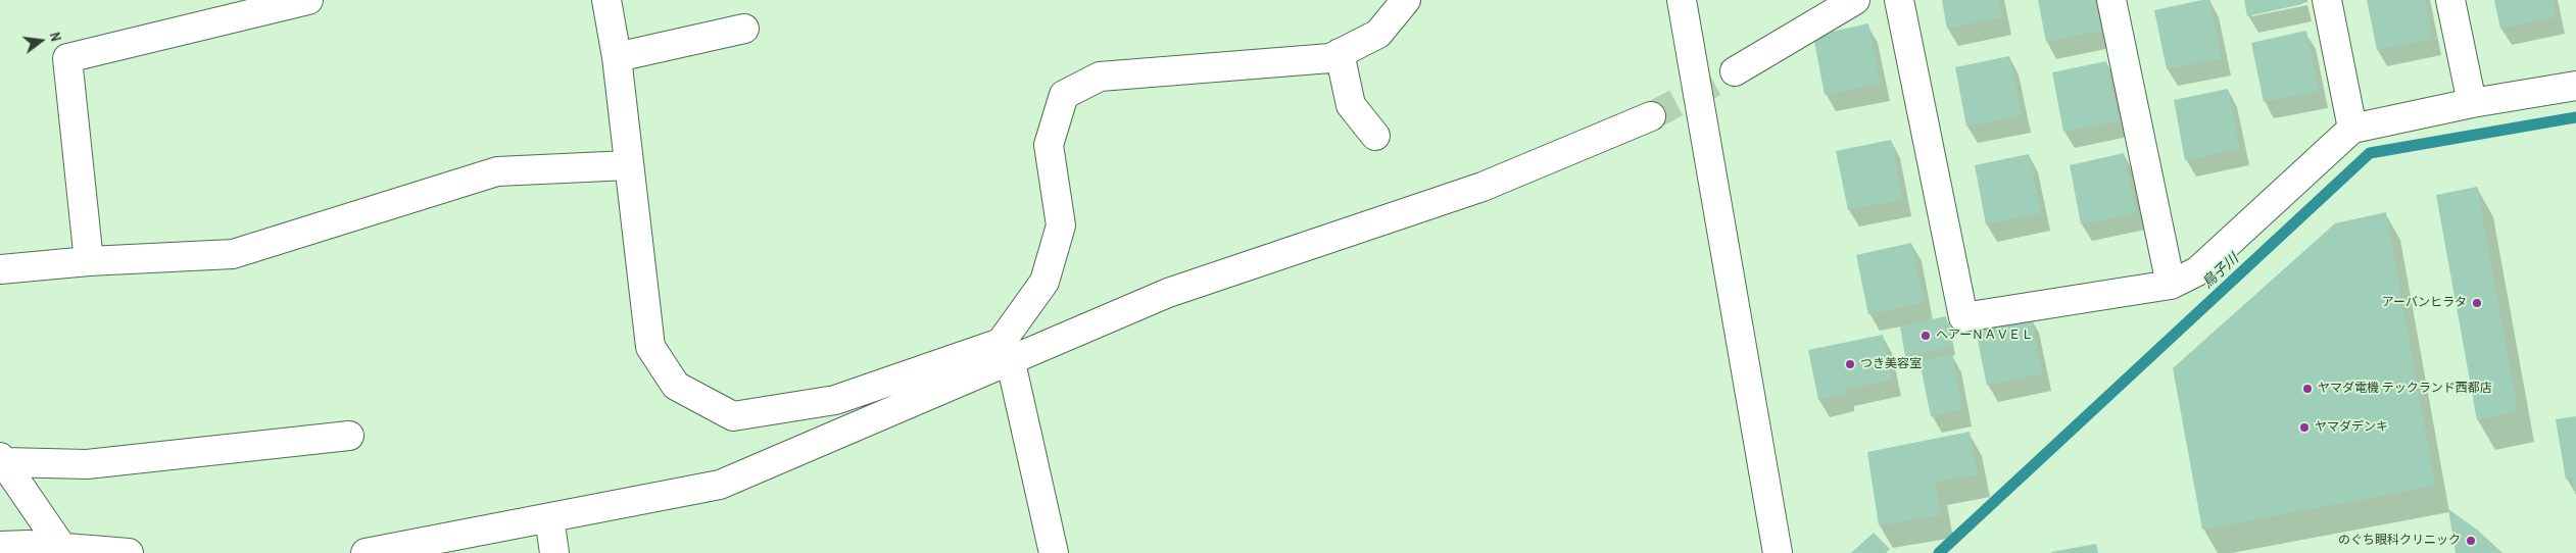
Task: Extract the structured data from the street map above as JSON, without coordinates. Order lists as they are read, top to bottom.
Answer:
{
  "water": ["鳥子川"],
  "places": [
    "アーバンヒラタ",
    "ヘアーＮＡＶＥＬ",
    "つき美容室",
    "ヤマダ電機 テックランド西都店",
    "ヤマダデンキ",
    "のぐち眼科クリニック"
  ],
  "north": "right"
}
